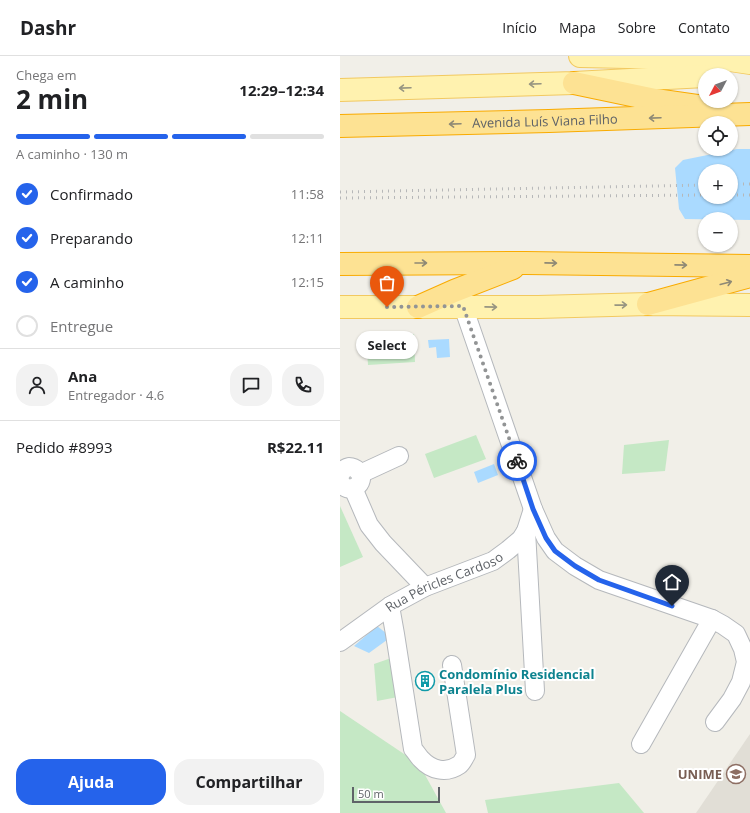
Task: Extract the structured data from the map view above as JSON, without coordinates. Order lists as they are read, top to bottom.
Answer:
{
  "streets": {
    "highway": ["Avenida Luís Viana Filho"],
    "street": ["Rua Péricles Cardoso"]
  },
  "places": {
    "other": ["Select"],
    "building": ["Condomínio Residencial Paralela Plus"],
    "school or university": ["UNIME"]
  },
  "scale_bar": "50 m",
  "north": "bottom left",
  "page": {
    "header": "Dashr",
    "nav": [
      "Início",
      "Mapa",
      "Sobre",
      "Contato"
    ],
    "heading": ["2 min", "Chega em", "12:29–12:34"],
    "panel": [
      "Ana",
      "Entregador · 4.6",
      "Pedido #8993",
      "R$22.11"
    ],
    "map_buttons": ["+", "−"],
    "bar": "A caminho · 130 m",
    "list": [
      ["Confirmado", "11:58"],
      ["Preparando", "12:11"],
      ["A caminho", "12:15"],
      "Entregue"
    ],
    "bubble": "Select",
    "buttons": ["Ajuda", "Compartilhar"],
    "scale": "50 m"
  }
}
